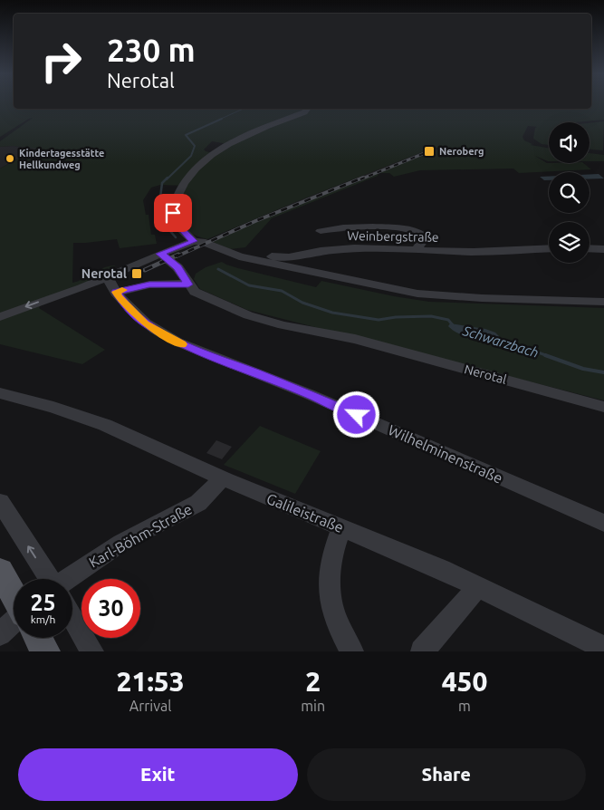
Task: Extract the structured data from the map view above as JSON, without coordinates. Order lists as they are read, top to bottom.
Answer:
{
  "streets": {
    "street": [
      "Weinbergstraße",
      "Nerotal",
      "Wilhelminenstraße",
      "Galileistraße",
      "Karl-Böhm-Straße"
    ]
  },
  "crossings": [
    ["Galileistraße", "Karl-Böhm-Straße"]
  ],
  "water": ["Schwarzbach"],
  "places": {
    "transit": ["Neroberg", "Nerotal"],
    "other": ["Kindertagesstätte Hellkundweg"]
  },
  "page": {
    "turn": ["230 m", "Nerotal"],
    "speed": "25 km/h",
    "limit": "30",
    "eta": [
      "21:53",
      "Arrival",
      "2",
      "min",
      "450",
      "m"
    ],
    "buttons": ["Exit", "Share"]
  }
}
